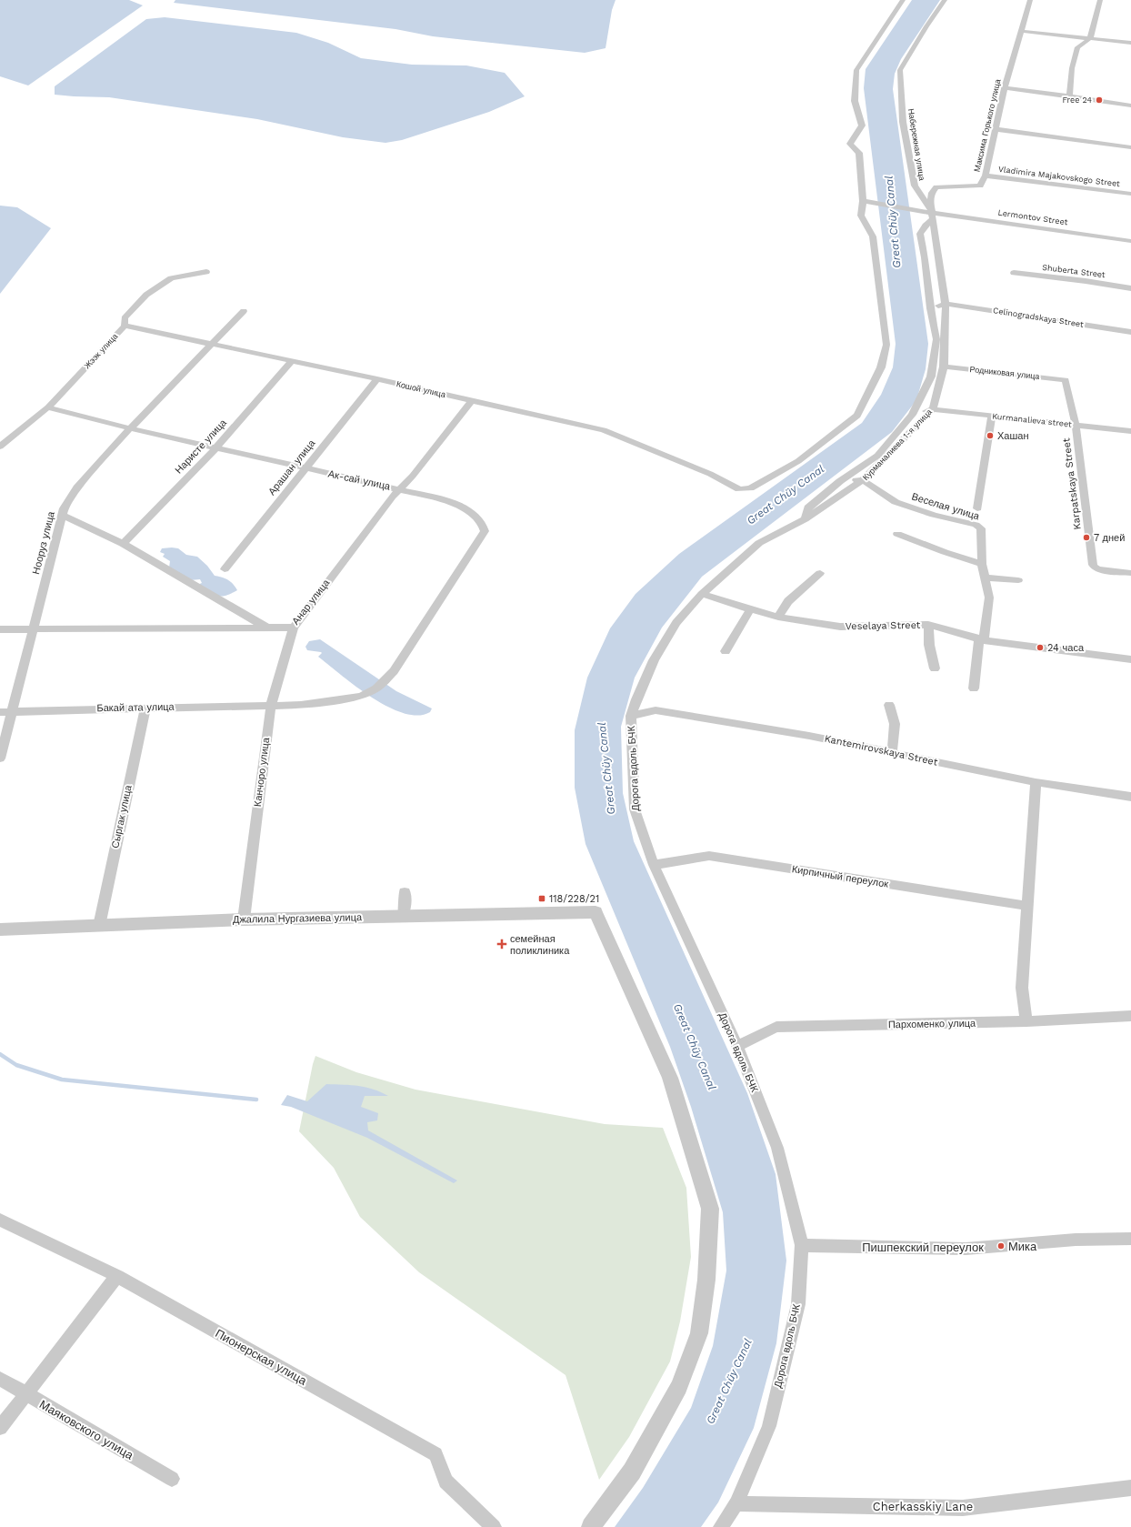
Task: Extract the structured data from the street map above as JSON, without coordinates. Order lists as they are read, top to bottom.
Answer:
{
  "streets": {
    "street": [
      "Максима Горького улица",
      "Набережная улица",
      "Vladimira Majakovskogo Street",
      "Lermontov Street",
      "Shuberta Street",
      "Celinogradskaya Street",
      "Жээк улица",
      "Родниковая улица",
      "Кошой улица",
      "Kurmanalieva street",
      "Курманалиева 1-я улица",
      "Наристе улица",
      "Арашан улица",
      "Ак-сай улица",
      "Karpatskaya Street",
      "Веселая улица",
      "Нооруз улица",
      "Анар улица",
      "Veselaya Street",
      "Бакай ата улица",
      "Kantemirovskaya Street",
      "Дорога вдоль БЧК",
      "Канчоро улица",
      "Сыргак улица",
      "Кирпичный переулок",
      "Джалила Нургазиева улица",
      "Пархоменко улица",
      "Пишпекский переулок",
      "Пионерская улица",
      "Маяковского улица",
      "Cherkasskiy Lane"
    ]
  },
  "crossings": [
    ["Максима Горького улица", "Набережная улица"],
    ["Максима Горького улица", "Vladimira Majakovskogo Street"],
    ["Максима Горького улица", "Lermontov Street"],
    ["Максима Горького улица", "Курманалиева 1-я улица"],
    ["Набережная улица", "Lermontov Street"],
    ["Набережная улица", "Курманалиева 1-я улица"],
    ["Lermontov Street", "Кошой улица"],
    ["Lermontov Street", "Курманалиева 1-я улица"],
    ["Celinogradskaya Street", "Курманалиева 1-я улица"],
    ["Жээк улица", "Кошой улица"],
    ["Жээк улица", "Ак-сай улица"],
    ["Родниковая улица", "Курманалиева 1-я улица"],
    ["Родниковая улица", "Karpatskaya Street"],
    ["Кошой улица", "Наристе улица"],
    ["Кошой улица", "Арашан улица"],
    ["Кошой улица", "Нооруз улица"],
    ["Кошой улица", "Анар улица"],
    ["Kurmanalieva street", "Курманалиева 1-я улица"],
    ["Kurmanalieva street", "Karpatskaya Street"],
    ["Курманалиева 1-я улица", "Веселая улица"],
    ["Курманалиева 1-я улица", "Veselaya Street"],
    ["Курманалиева 1-я улица", "Дорога вдоль БЧК"],
    ["Наристе улица", "Ак-сай улица"],
    ["Арашан улица", "Ак-сай улица"],
    ["Ак-сай улица", "Нооруз улица"],
    ["Ак-сай улица", "Анар улица"],
    ["Ак-сай улица", "Бакай ата улица"],
    ["Ак-сай улица", "Канчоро улица"],
    ["Веселая улица", "Veselaya Street"],
    ["Нооруз улица", "Анар улица"],
    ["Нооруз улица", "Бакай ата улица"],
    ["Анар улица", "Канчоро улица"],
    ["Veselaya Street", "Дорога вдоль БЧК"],
    ["Бакай ата улица", "Канчоро улица"],
    ["Бакай ата улица", "Сыргак улица"],
    ["Kantemirovskaya Street", "Дорога вдоль БЧК"],
    ["Дорога вдоль БЧК", "Кирпичный переулок"],
    ["Дорога вдоль БЧК", "Пархоменко улица"],
    ["Дорога вдоль БЧК", "Пишпекский переулок"],
    ["Дорога вдоль БЧК", "Cherkasskiy Lane"],
    ["Канчоро улица", "Джалила Нургазиева улица"],
    ["Сыргак улица", "Джалила Нургазиева улица"]
  ],
  "water": ["Great Chüy Canal"],
  "places": {
    "other": [
      "Free 24",
      "Хашан",
      "7 дней",
      "24 часа",
      "Мика"
    ],
    "transit": ["118/228/21"],
    "health": ["семейная поликлиника"]
  }
}
